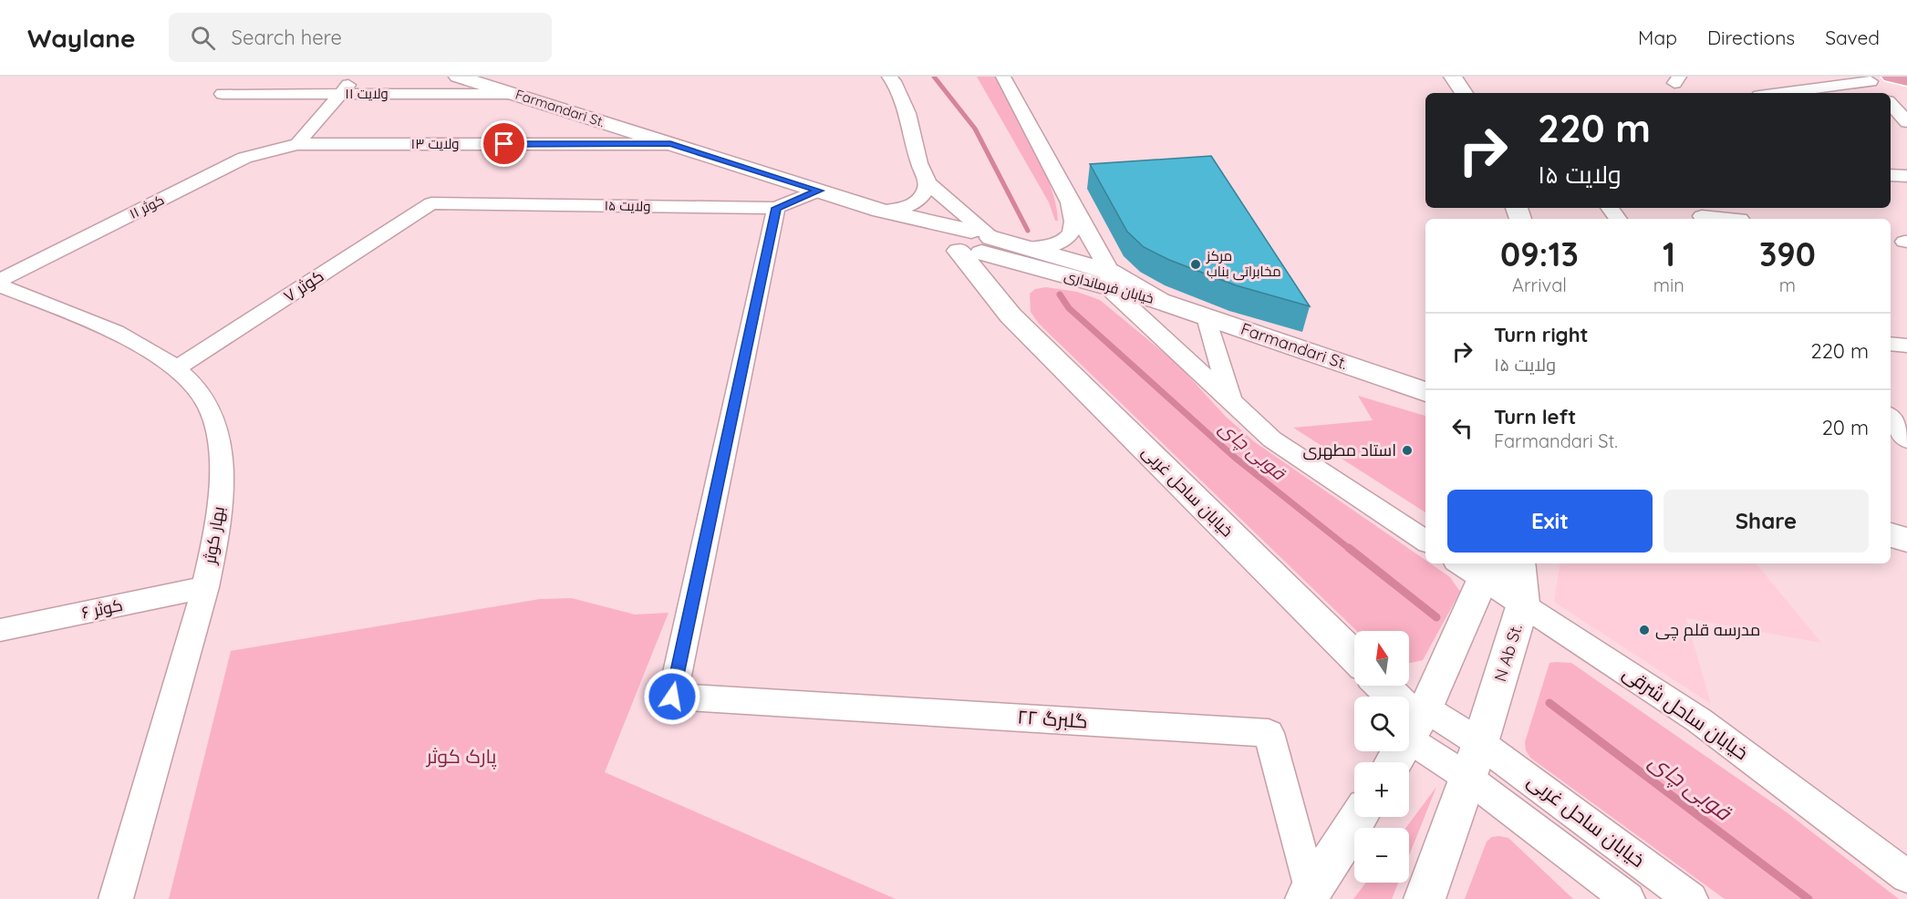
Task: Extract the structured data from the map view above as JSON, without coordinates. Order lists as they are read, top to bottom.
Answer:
{
  "streets": {
    "main road": [
      "Farmandari St.",
      "خیابان فرمانداری",
      "خیابان ساحل غربی",
      "N Ab St."
    ],
    "street": [
      "ولایت ۱۱",
      "ولایت ۱۳",
      "ولایت ۱۵",
      "کوثر ۱۱",
      "کوثر ۷",
      "بهار کوثر",
      "کوثر ۶",
      "خیابان ساحل شرقی",
      "گلبرگ ۲۲"
    ]
  },
  "crossings": [
    ["ولایت ۱۱", "Farmandari St."],
    ["Farmandari St.", "ولایت ۱۳"],
    ["Farmandari St.", "ولایت ۱۵"],
    ["Farmandari St.", "خیابان فرمانداری"],
    ["Farmandari St.", "خیابان ساحل غربی"],
    ["ولایت ۱۳", "کوثر ۱۱"],
    ["ولایت ۱۵", "کوثر ۷"],
    ["ولایت ۱۵", "گلبرگ ۲۲"],
    ["کوثر ۷", "بهار کوثر"],
    ["خیابان فرمانداری", "خیابان ساحل غربی"],
    ["خیابان ساحل غربی", "N Ab St."],
    ["بهار کوثر", "کوثر ۶"],
    ["N Ab St.", "خیابان ساحل شرقی"]
  ],
  "water": ["قوبی چای"],
  "parks": ["پارک کوثر"],
  "places": ["مرکز مخابراتی بناب", "استاد مطهری", "مدرسه قلم چی"],
  "north": "top",
  "page": {
    "header": "Waylane",
    "search": "Search here",
    "nav": ["Map", "Directions", "Saved"],
    "turn": ["220 m", "ولایت ۱۵"],
    "eta": [
      "09:13",
      "Arrival",
      "1",
      "min",
      "390",
      "m"
    ],
    "list": [
      {
        "name": "Turn right",
        "note": "ولایت ۱۵",
        "value": "220 m"
      },
      {
        "name": "Turn left",
        "note": "Farmandari St.",
        "value": "20 m"
      }
    ],
    "buttons": ["Exit", "Share"],
    "map_buttons": ["+", "−"]
  }
}
